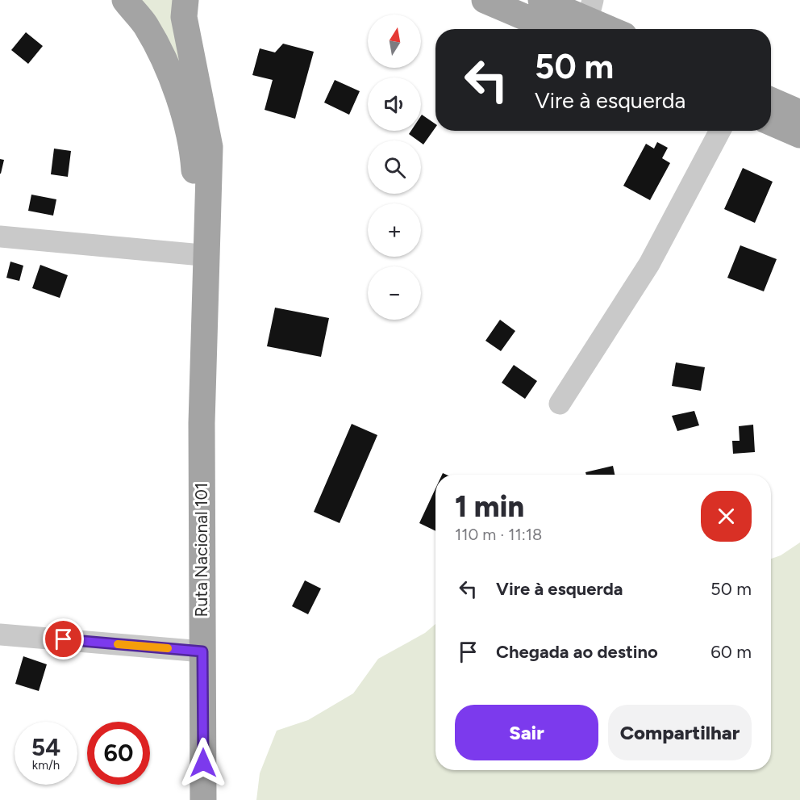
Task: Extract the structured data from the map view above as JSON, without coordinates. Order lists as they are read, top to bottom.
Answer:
{
  "streets": {
    "main road": ["Ruta Nacional 101"]
  },
  "north": "top",
  "page": {
    "map_buttons": ["+", "−"],
    "turn": ["50 m", "Vire à esquerda"],
    "heading": ["1 min", "110 m · 11:18"],
    "list": [
      {
        "name": "Vire à esquerda",
        "value": "50 m"
      },
      {
        "name": "Chegada ao destino",
        "value": "60 m"
      }
    ],
    "buttons": ["Sair", "Compartilhar"],
    "speed": "54 km/h",
    "limit": "60"
  }
}
